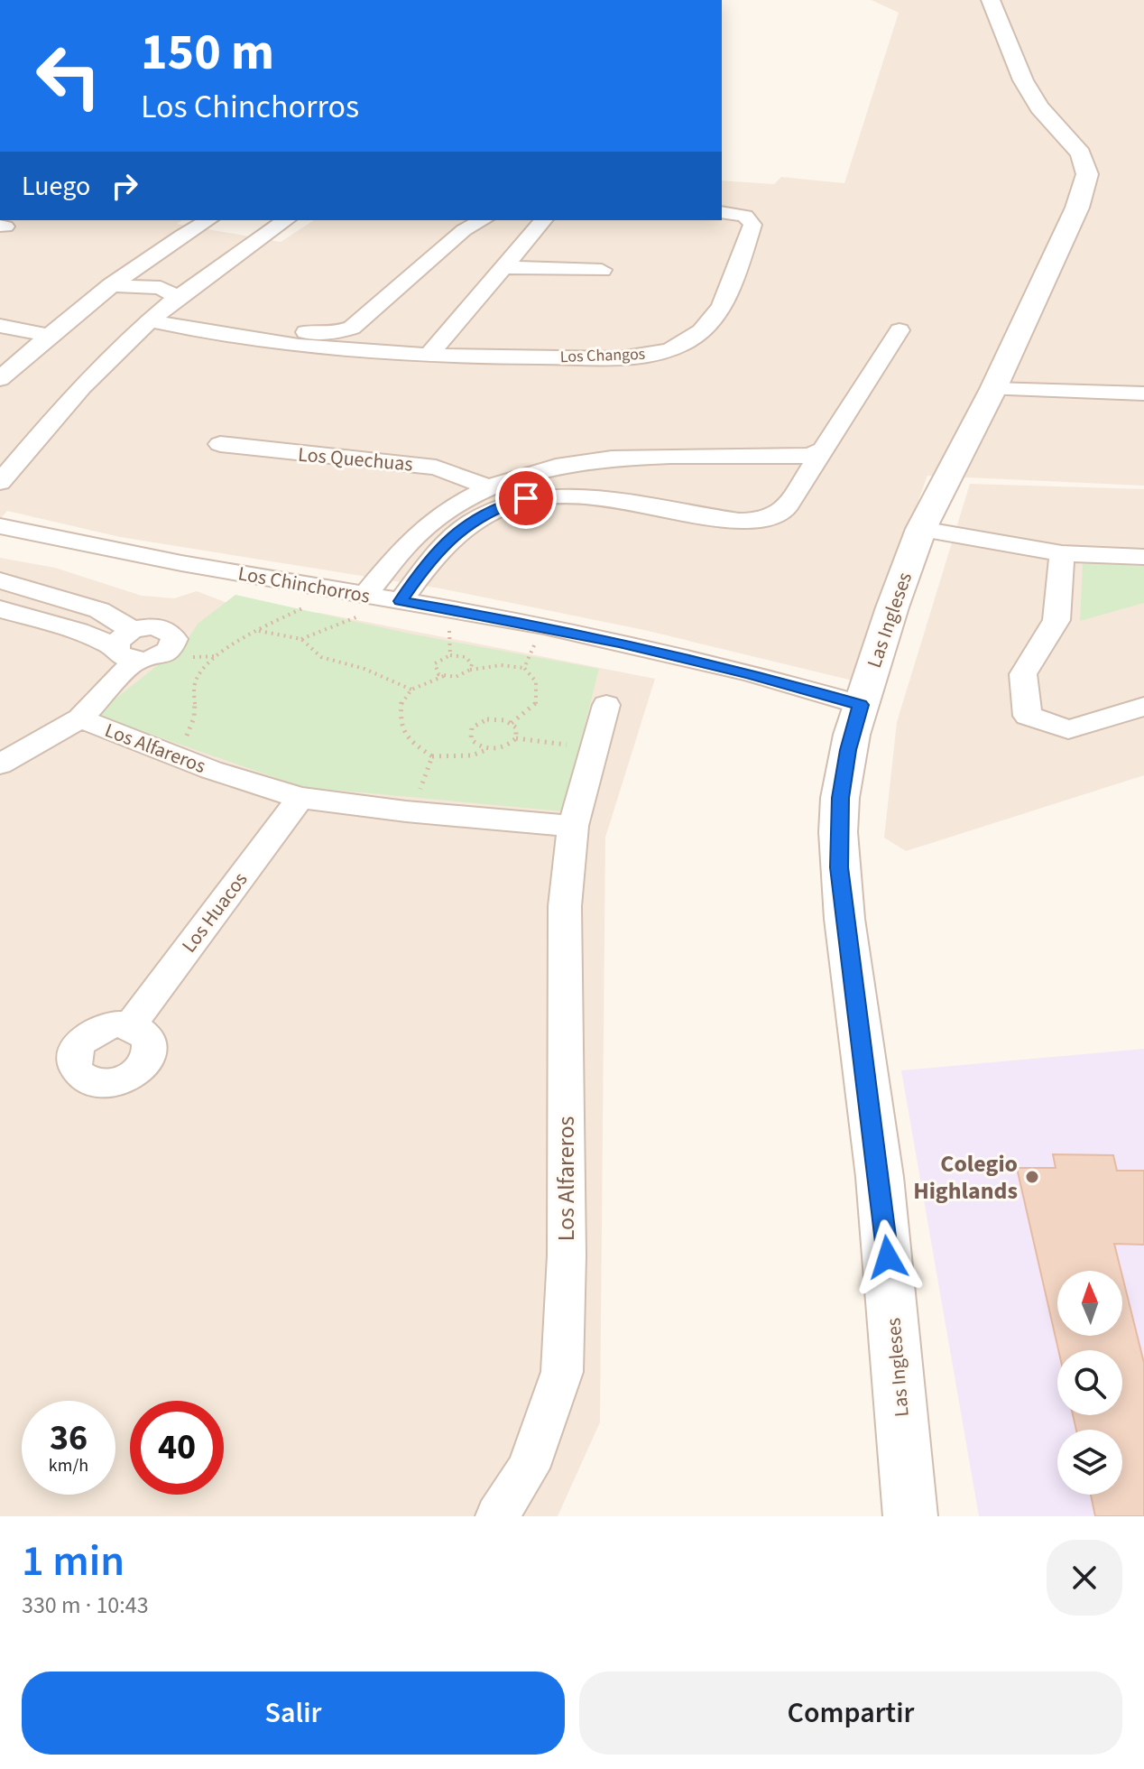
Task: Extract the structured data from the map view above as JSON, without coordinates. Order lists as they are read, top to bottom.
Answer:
{
  "streets": {
    "street": [
      "Los Changos",
      "Los Quechuas",
      "Los Chinchorros",
      "Las Ingleses",
      "Los Alfareros",
      "Los Huacos"
    ]
  },
  "crossings": [
    ["Los Chinchorros", "Las Ingleses"],
    ["Los Alfareros", "Los Huacos"]
  ],
  "places": ["Colegio Highlands"],
  "north": "top",
  "page": {
    "turn": ["150 m", "Los Chinchorros"],
    "then": "Luego",
    "speed": "36 km/h",
    "limit": "40",
    "heading": ["1 min", "330 m · 10:43"],
    "buttons": ["Salir", "Compartir"]
  }
}
